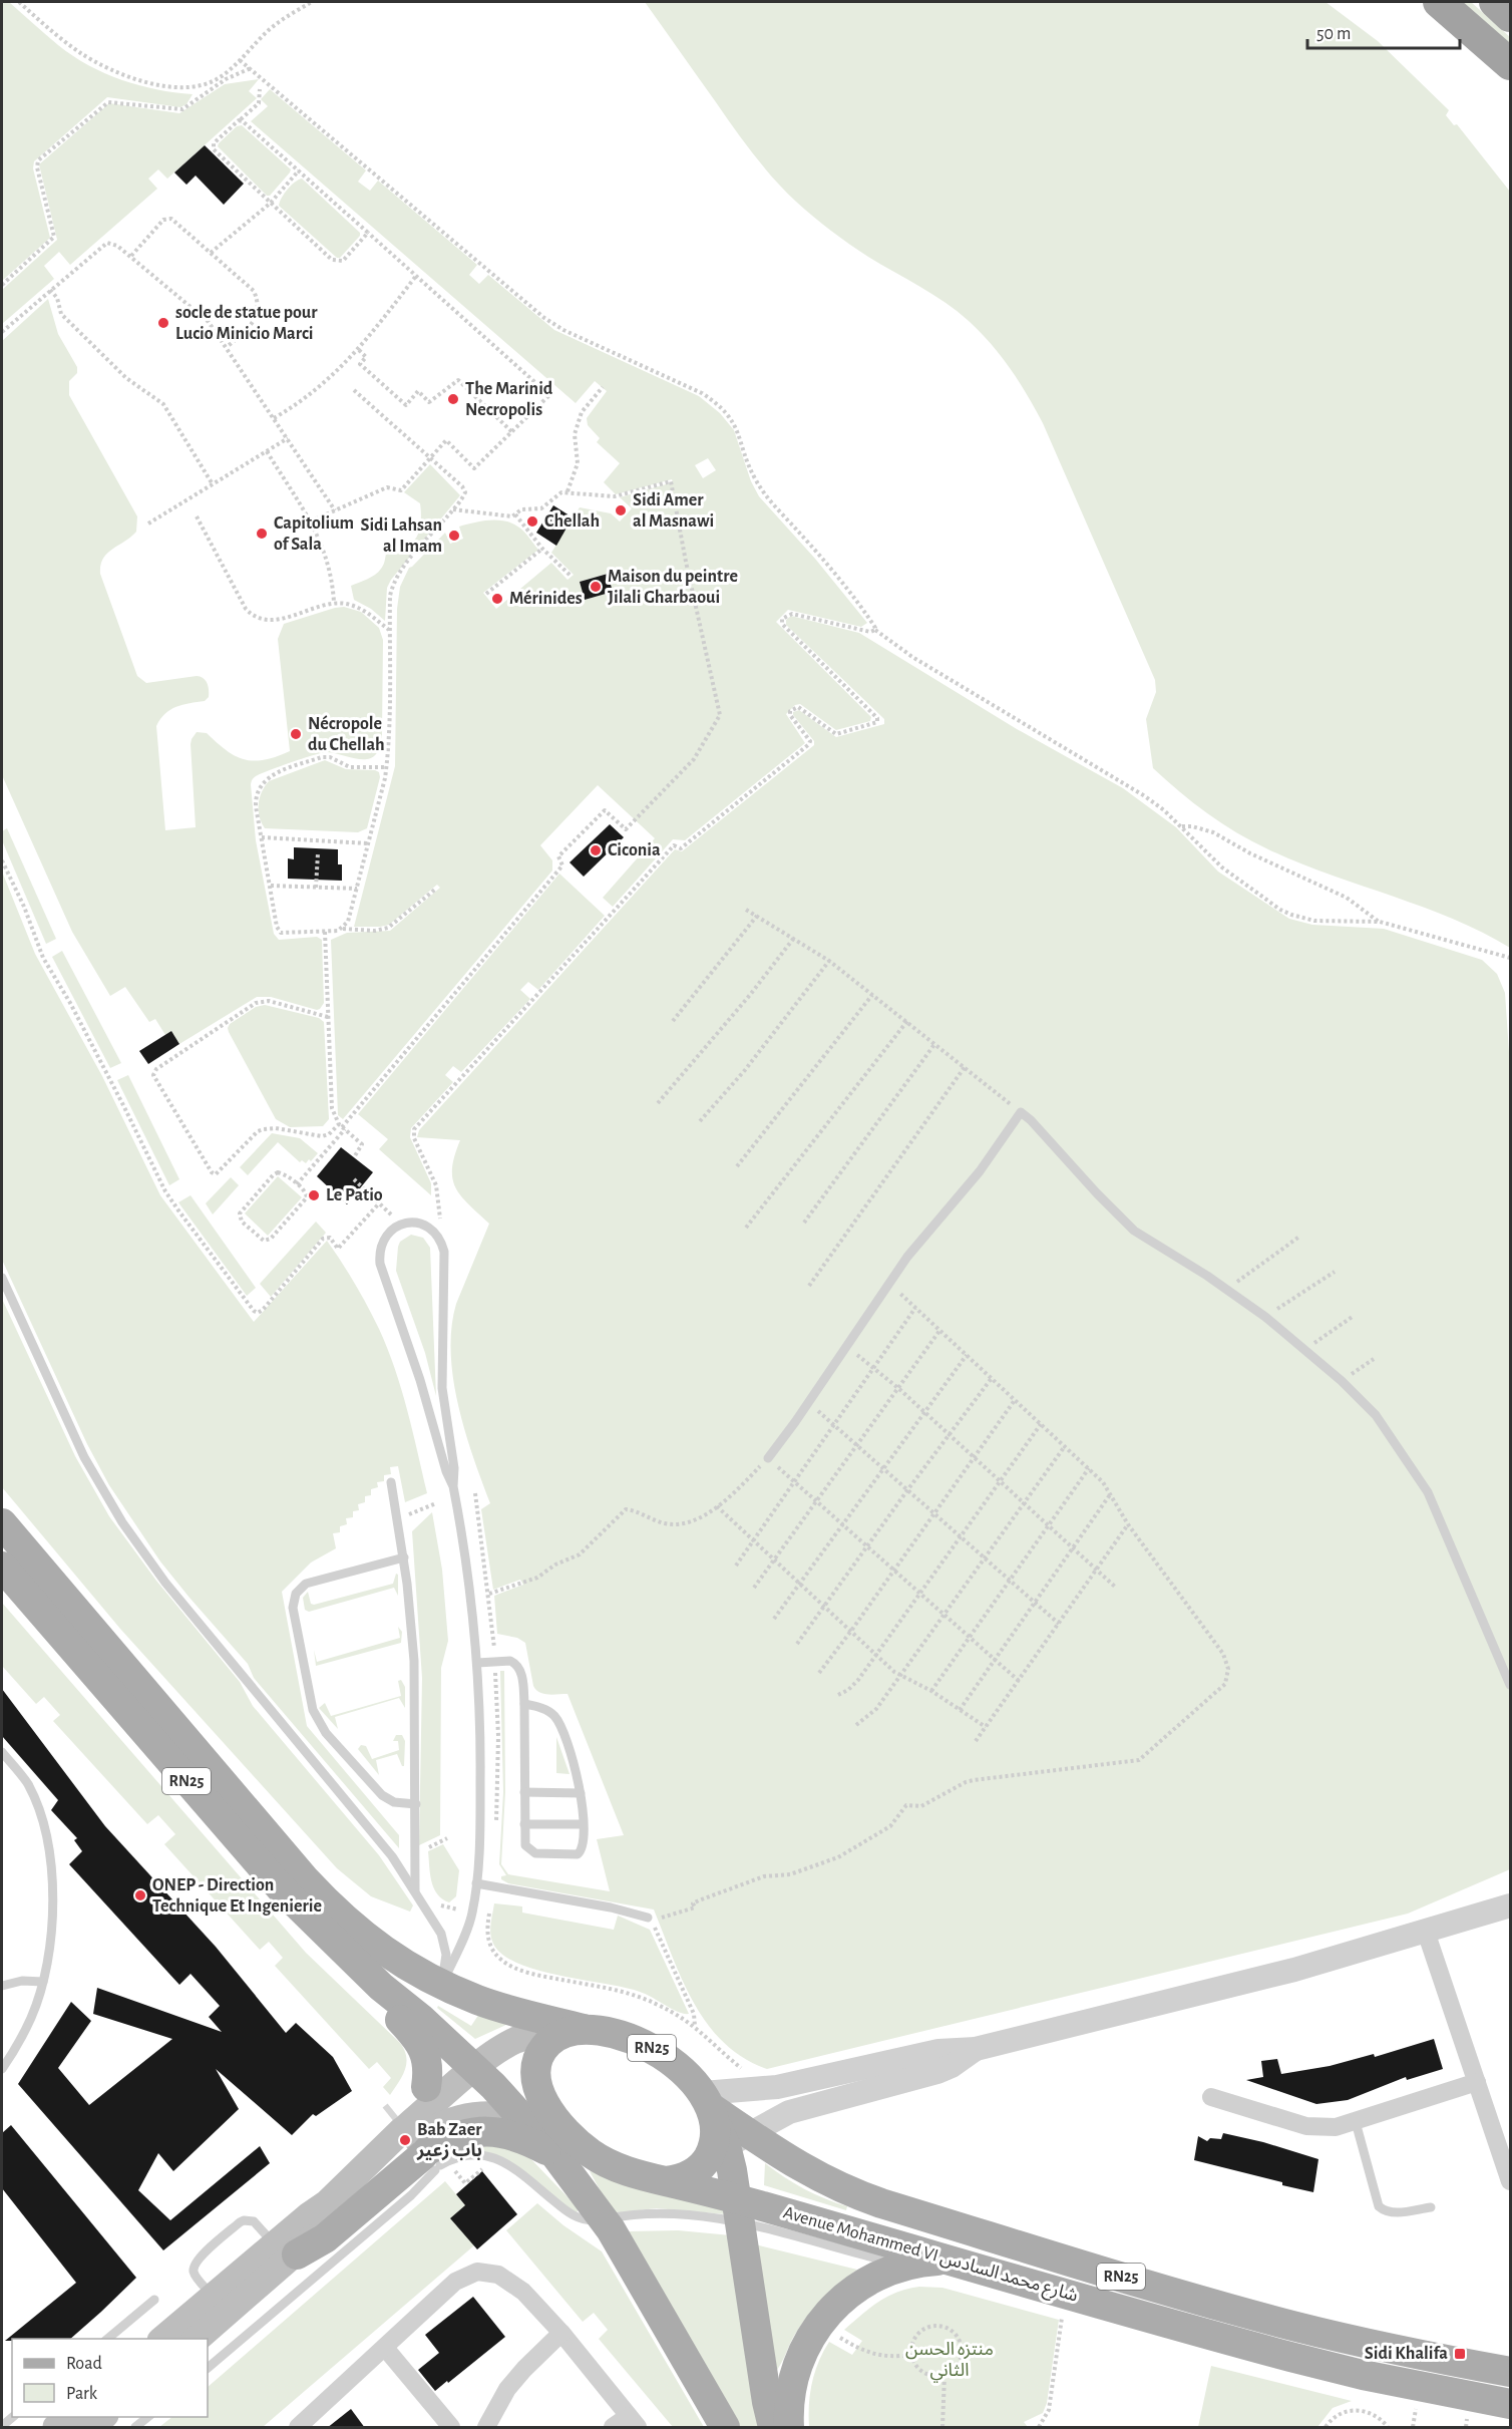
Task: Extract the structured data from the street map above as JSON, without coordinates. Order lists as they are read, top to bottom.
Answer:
{
  "streets": {
    "main road": ["RN25", "Avenue Mohammed VI شارع محمد السادس"]
  },
  "crossings": [
    ["RN25", "Avenue Mohammed VI شارع محمد السادس"]
  ],
  "parks": ["منتزه الحسن الثاني"],
  "places": {
    "other": [
      "socle de statue pour Lucio Minicio Marci",
      "The Marinid Necropolis",
      "Sidi Amer al Masnawi",
      "Chellah",
      "Capitolium of Sala",
      "Sidi Lahsan al Imam",
      "Maison du peintre Jilali Gharbaoui",
      "Mérinides",
      "Nécropole du Chellah",
      "Ciconia",
      "Le Patio",
      "ONEP - Direction Technique Et Ingenierie",
      "Bab Zaer باب زعير"
    ],
    "transit": ["Sidi Khalifa"]
  },
  "legend": ["Road", "Park"],
  "scale_bar": "50 m"
}
